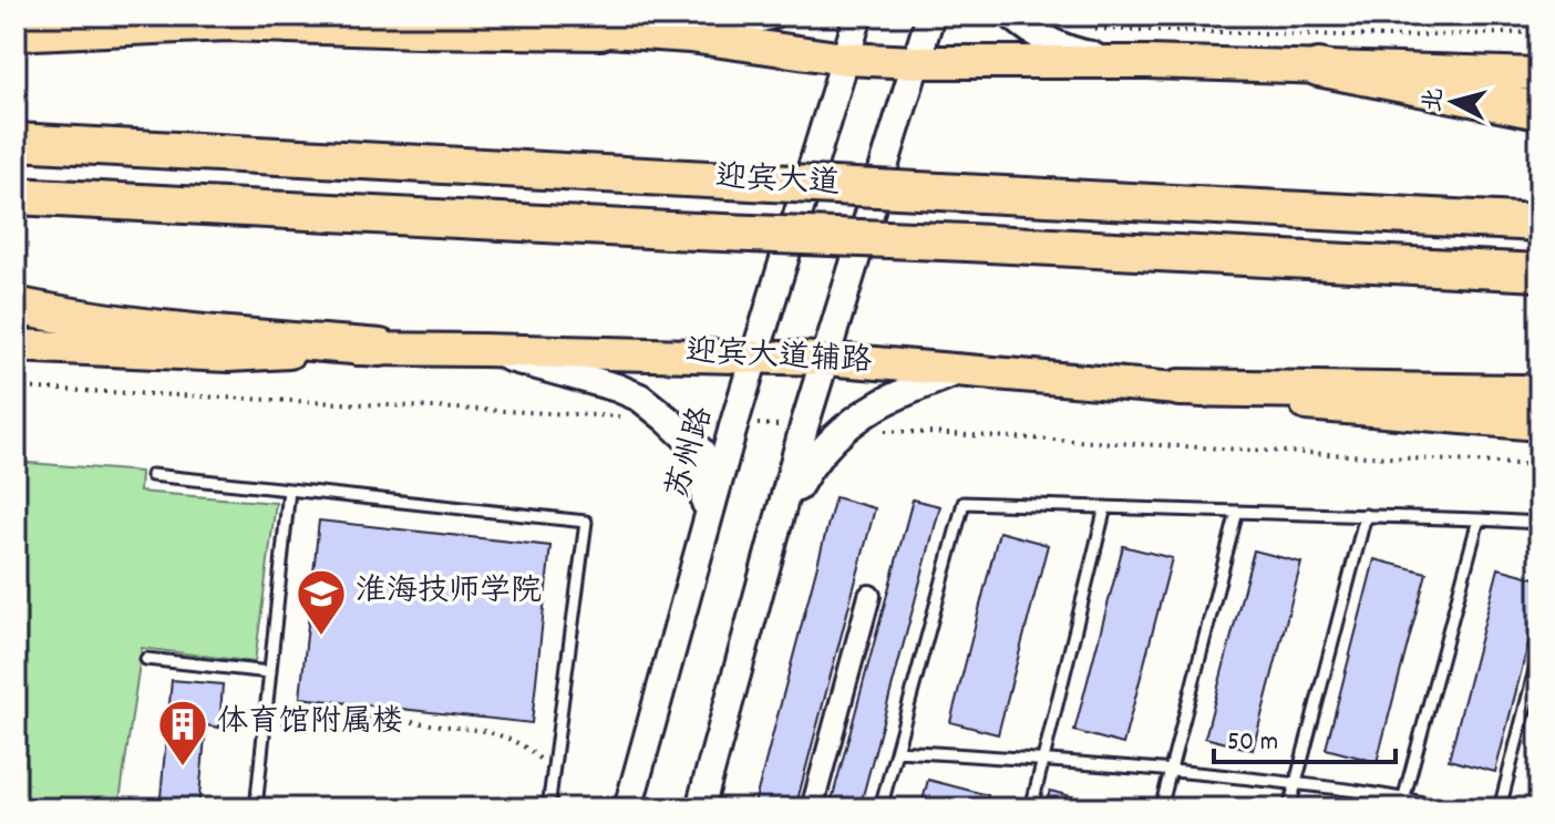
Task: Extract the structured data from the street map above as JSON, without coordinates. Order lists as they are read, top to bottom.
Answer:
{
  "streets": {
    "highway": ["迎宾大道"],
    "main road": ["迎宾大道辅路", "苏州路"]
  },
  "crossings": [
    ["迎宾大道辅路", "苏州路"]
  ],
  "places": {
    "school or university": ["淮海技师学院"],
    "building": ["体育馆附属楼"]
  },
  "scale_bar": "50 m",
  "north": "left"
}
